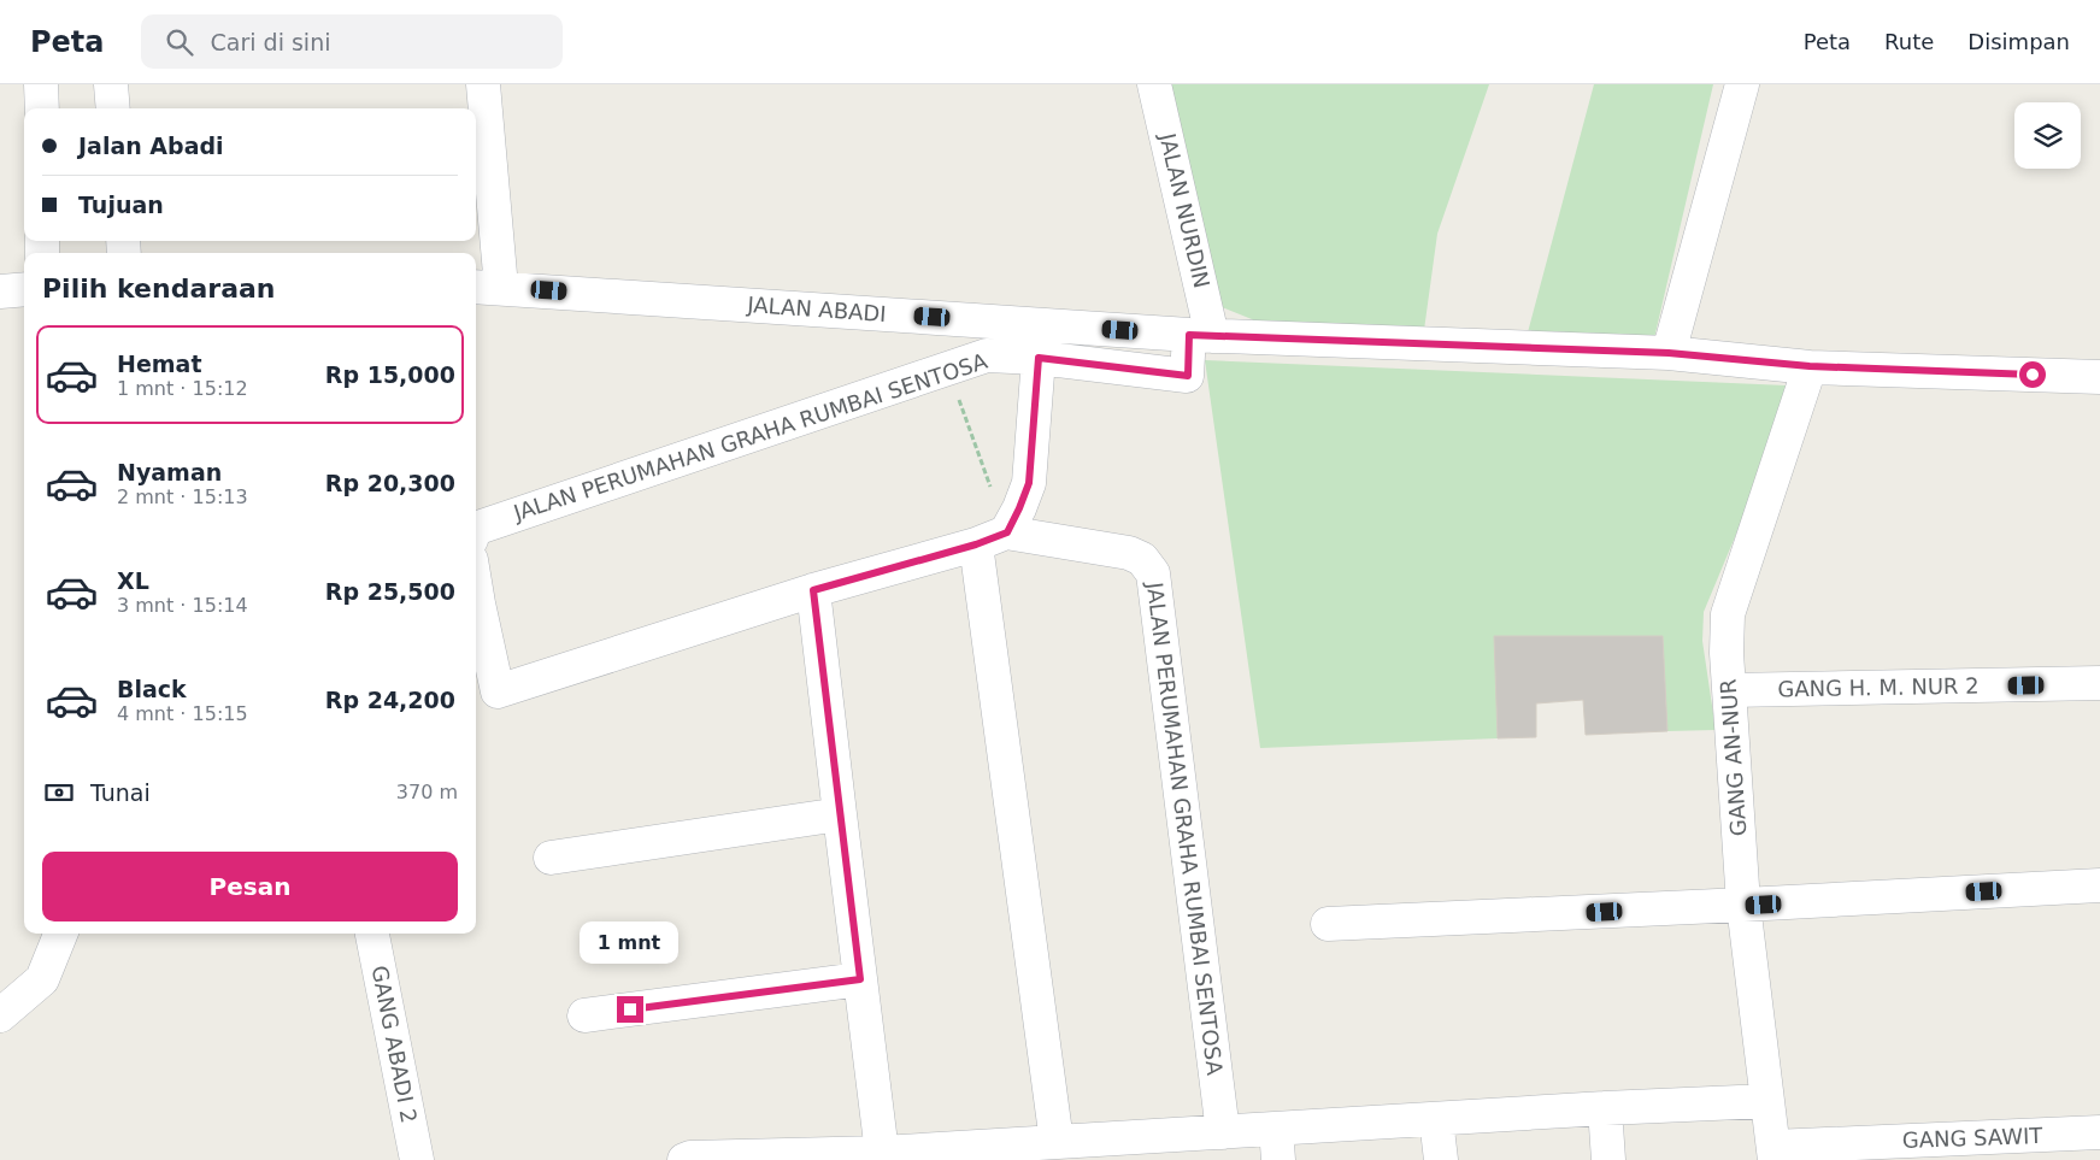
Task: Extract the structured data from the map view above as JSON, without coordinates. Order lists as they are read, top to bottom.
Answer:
{
  "streets": {
    "street": [
      "JALAN NURDIN",
      "JALAN ABADI",
      "JALAN PERUMAHAN GRAHA RUMBAI SENTOSA",
      "GANG H. M. NUR 2",
      "GANG AN-NUR",
      "GANG ABADI 2",
      "GANG SAWIT"
    ]
  },
  "crossings": [
    ["JALAN NURDIN", "JALAN ABADI"],
    ["JALAN NURDIN", "JALAN PERUMAHAN GRAHA RUMBAI SENTOSA"],
    ["JALAN ABADI", "GANG AN-NUR"],
    ["GANG H. M. NUR 2", "GANG AN-NUR"],
    ["GANG AN-NUR", "GANG SAWIT"]
  ],
  "page": {
    "header": "Peta",
    "search": "Cari di sini",
    "nav": ["Peta", "Rute", "Disimpan"],
    "banner": ["Jalan Abadi", "Tujuan"],
    "heading": "Pilih kendaraan",
    "list": [
      {
        "name": "Hemat",
        "note": "1 mnt · 15:12",
        "value": "Rp 15,000"
      },
      {
        "name": "Nyaman",
        "note": "2 mnt · 15:13",
        "value": "Rp 20,300"
      },
      {
        "name": "XL",
        "note": "3 mnt · 15:14",
        "value": "Rp 25,500"
      },
      {
        "name": "Black",
        "note": "4 mnt · 15:15",
        "value": "Rp 24,200"
      }
    ],
    "pay": ["Tunai", "370 m"],
    "buttons": "Pesan",
    "bubble": "1 mnt"
  }
}
